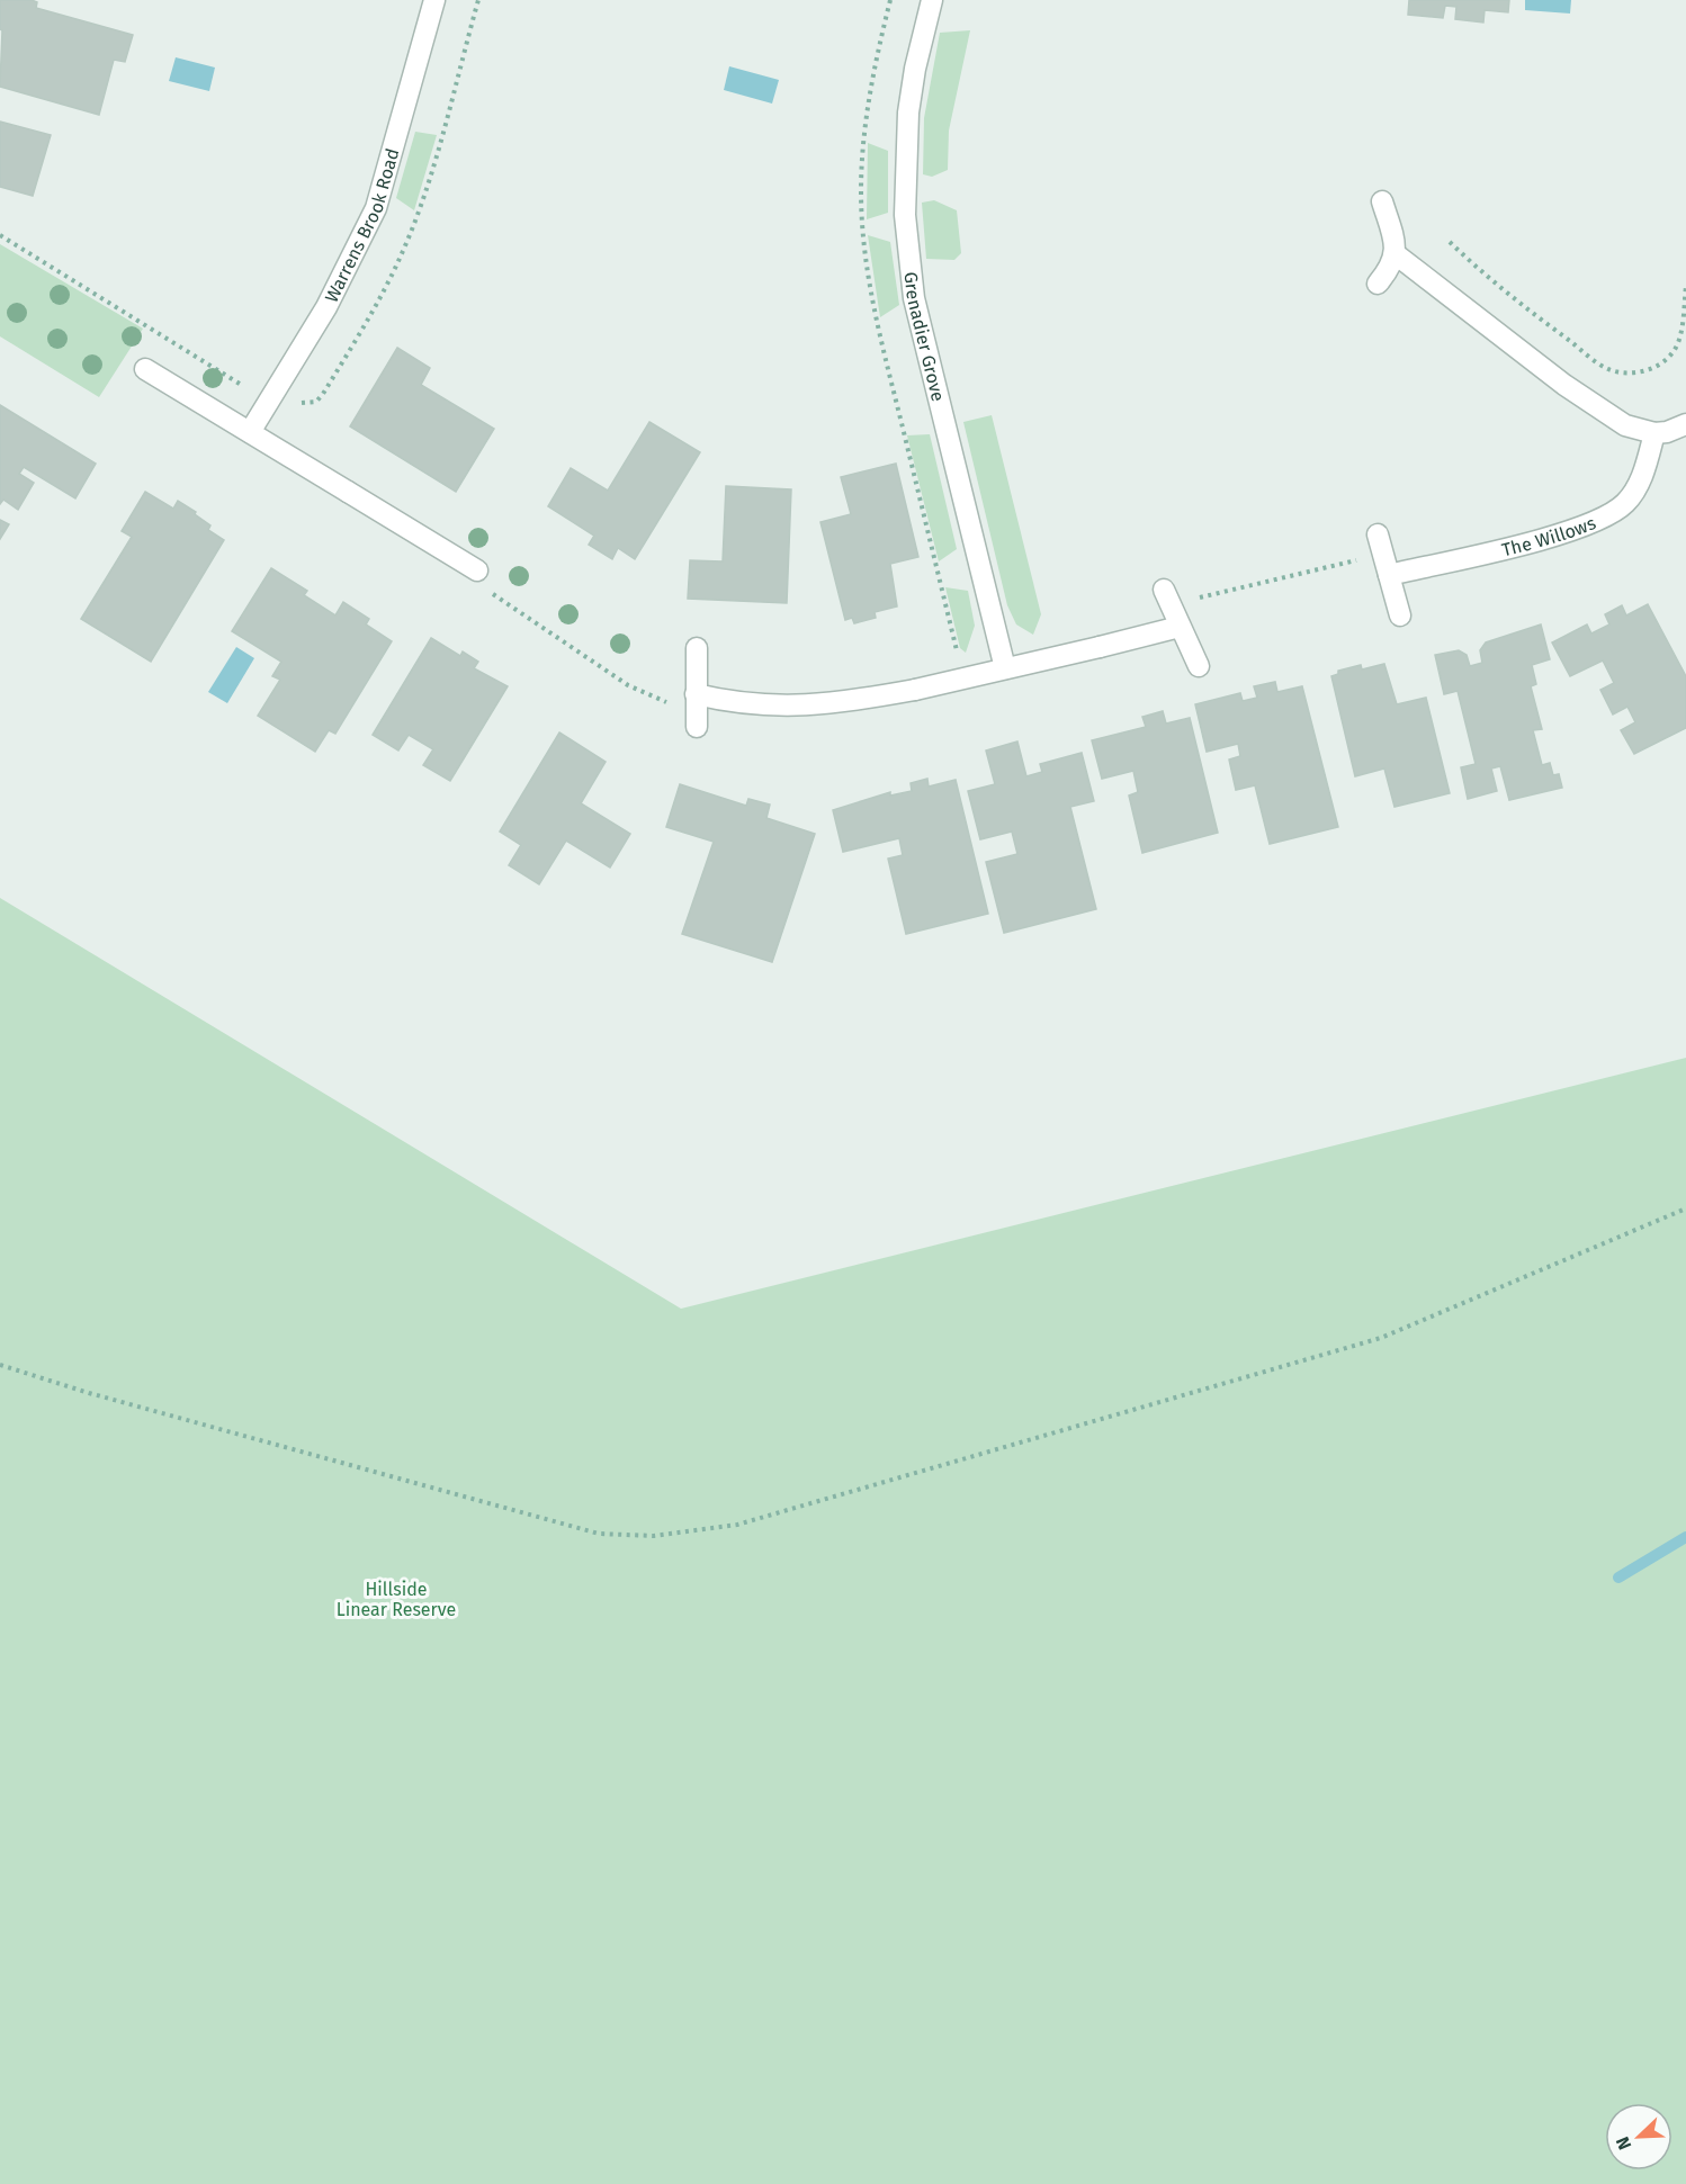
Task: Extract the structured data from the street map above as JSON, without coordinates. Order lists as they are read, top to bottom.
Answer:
{
  "streets": {
    "street": ["Warrens Brook Road", "Grenadier Grove", "The Willows"]
  },
  "parks": ["Hillside Linear Reserve"],
  "north": "bottom left"
}
